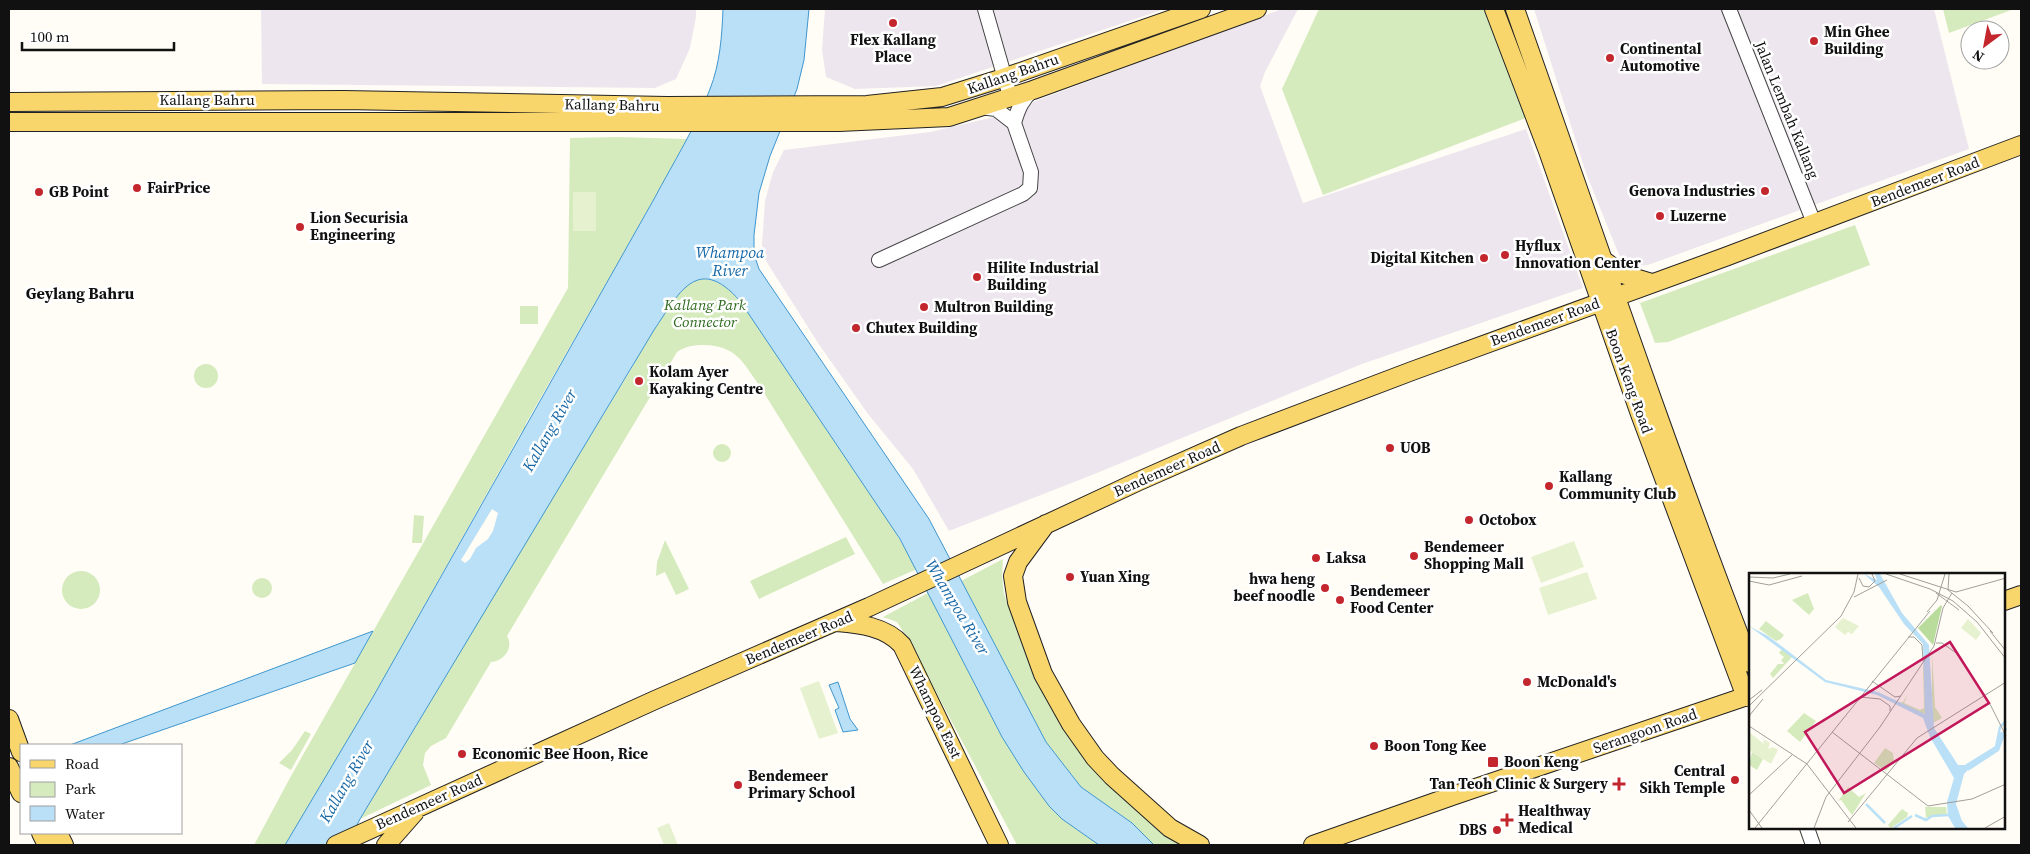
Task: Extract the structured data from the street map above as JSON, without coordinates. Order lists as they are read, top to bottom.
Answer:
{
  "streets": {
    "main road": [
      "Kallang Bahru",
      "Bendemeer Road",
      "Boon Keng Road",
      "Whampoa East",
      "Serangoon Road"
    ],
    "street": ["Jalan Lembah Kallang"]
  },
  "crossings": [
    ["Jalan Lembah Kallang", "Bendemeer Road"],
    ["Bendemeer Road", "Boon Keng Road"],
    ["Bendemeer Road", "Whampoa East"],
    ["Boon Keng Road", "Serangoon Road"]
  ],
  "districts": ["Geylang Bahru"],
  "water": ["Whampoa River", "Kallang River"],
  "parks": ["Kallang Park Connector"],
  "places": {
    "other": [
      "Flex Kallang Place",
      "Min Ghee Building",
      "Continental Automotive",
      "FairPrice",
      "Genova Industries",
      "GB Point",
      "Luzerne",
      "Lion Securisia Engineering",
      "Hyflux Innovation Center",
      "Digital Kitchen",
      "Hilite Industrial Building",
      "Multron Building",
      "Chutex Building",
      "Kolam Ayer Kayaking Centre",
      "UOB",
      "Kallang Community Club",
      "Octobox",
      "Bendemeer Shopping Mall",
      "Laksa",
      "Yuan Xing",
      "hwa heng beef noodle",
      "Bendemeer Food Center",
      "McDonald's",
      "Boon Tong Kee",
      "Economic Bee Hoon, Rice",
      "Central Sikh Temple",
      "Bendemeer Primary School",
      "DBS"
    ],
    "transit": ["Boon Keng"],
    "health": ["Tan Teoh Clinic & Surgery", "Healthway Medical"]
  },
  "legend": ["Road", "Park", "Water"],
  "scale_bar": "100 m",
  "north": "bottom left"
}
